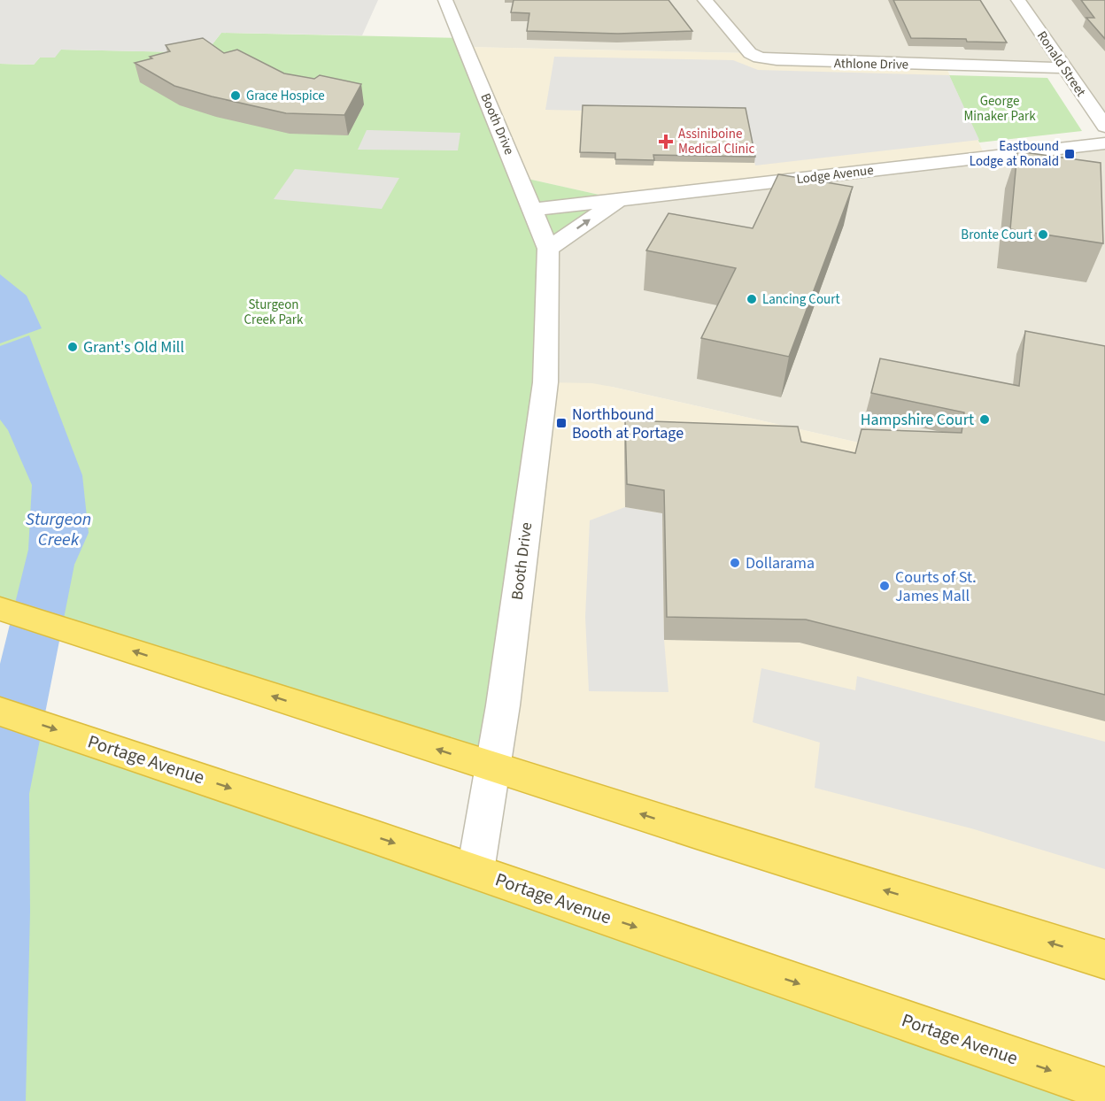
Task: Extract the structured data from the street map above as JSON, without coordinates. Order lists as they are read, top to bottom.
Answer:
{
  "streets": {
    "highway": ["Portage Avenue"],
    "street": [
      "Athlone Drive",
      "Ronald Street",
      "Booth Drive",
      "Lodge Avenue"
    ]
  },
  "crossings": [
    ["Athlone Drive", "Ronald Street"],
    ["Booth Drive", "Lodge Avenue"],
    ["Booth Drive", "Portage Avenue"]
  ],
  "water": ["Sturgeon Creek"],
  "parks": ["George Minaker Park", "Sturgeon Creek Park"],
  "places": {
    "other": [
      "Grace Hospice",
      "Bronte Court",
      "Lancing Court",
      "Grant's Old Mill",
      "Hampshire Court",
      "Dollarama",
      "Courts of St. James Mall"
    ],
    "health": ["Assiniboine Medical Clinic"],
    "transit": ["Eastbound Lodge at Ronald", "Northbound Booth at Portage"]
  }
}
